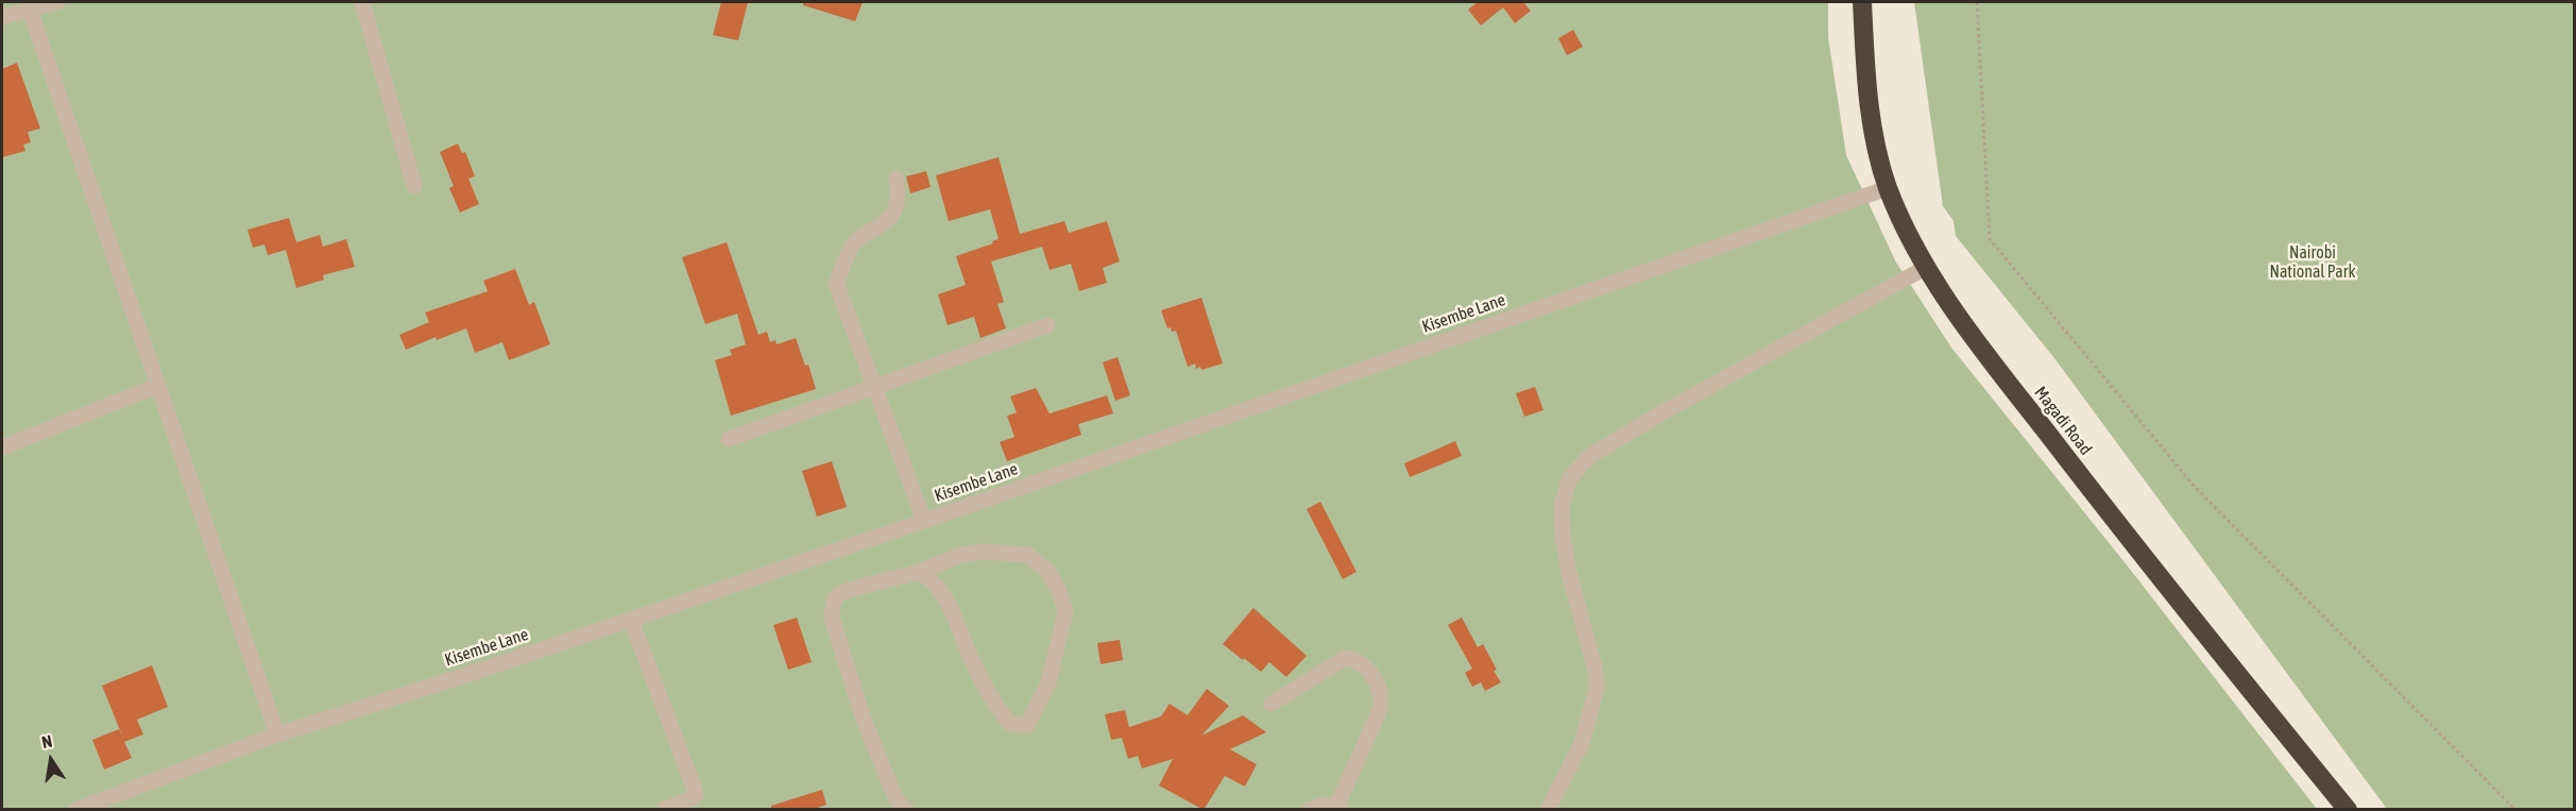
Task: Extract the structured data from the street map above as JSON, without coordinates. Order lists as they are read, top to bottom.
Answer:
{
  "streets": {
    "highway": ["Magadi Road"],
    "street": ["Kisembe Lane"]
  },
  "crossings": [
    ["Kisembe Lane", "Magadi Road"]
  ],
  "parks": ["Nairobi National Park"],
  "north": "top"
}
